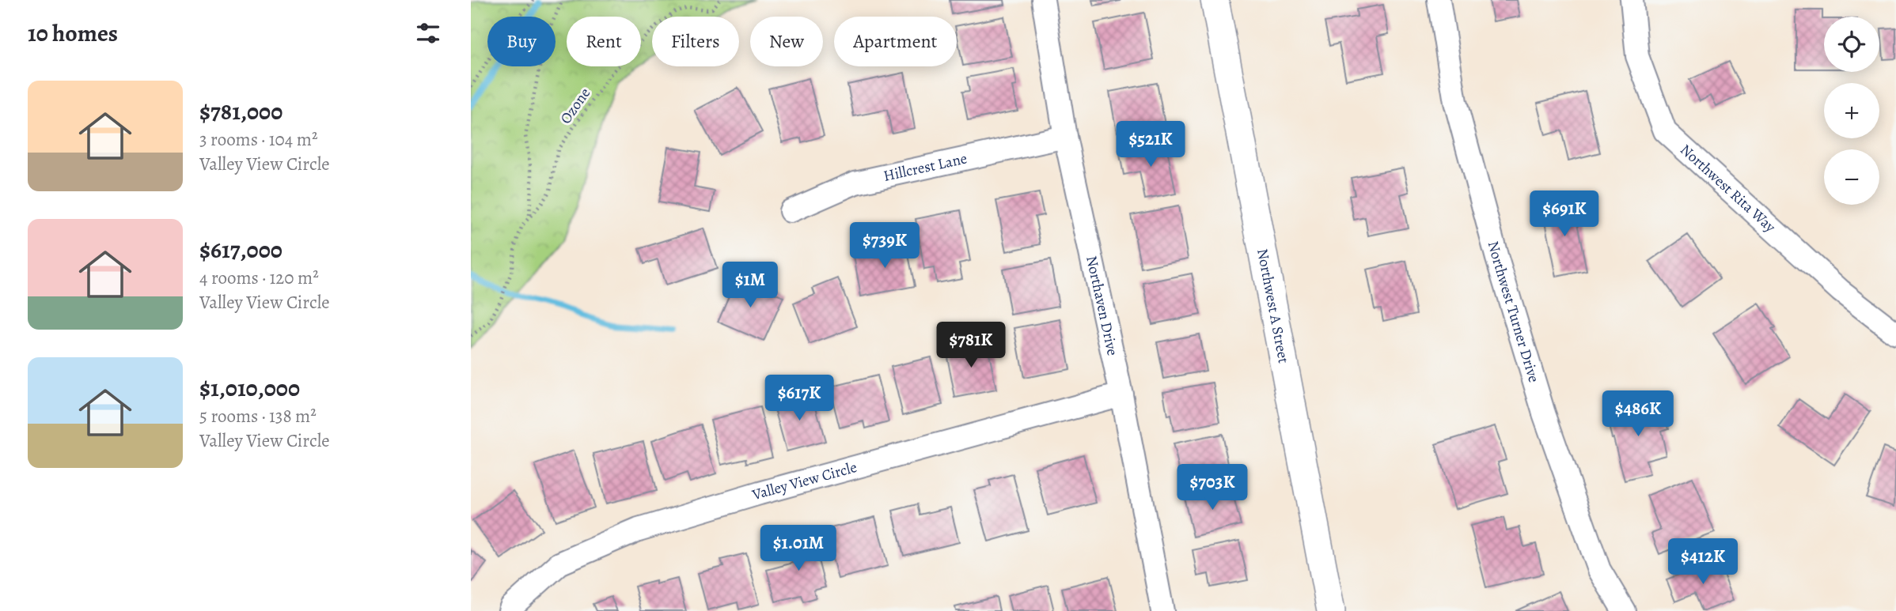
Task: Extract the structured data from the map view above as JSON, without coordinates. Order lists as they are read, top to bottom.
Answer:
{
  "streets": {
    "street": [
      "Hillcrest Lane",
      "Northwest Rita Way",
      "Northaven Drive",
      "Northwest A Street",
      "Northwest Turner Drive",
      "Valley View Circle"
    ],
    "path": ["Ozone"]
  },
  "crossings": [
    ["Hillcrest Lane", "Northaven Drive"],
    ["Northaven Drive", "Valley View Circle"]
  ],
  "page": {
    "heading": "10 homes",
    "map_buttons": ["+", "−"],
    "chip": [
      "Buy",
      "Rent",
      "Filters",
      "New",
      "Apartment"
    ],
    "list": [
      {
        "name": "$781,000",
        "note": "3 rooms · 104 m² · Valley View Circle"
      },
      {
        "name": "$617,000",
        "note": "4 rooms · 120 m² · Valley View Circle"
      },
      {
        "name": "$1,010,000",
        "note": "5 rooms · 138 m² · Valley View Circle"
      }
    ],
    "price": [
      "$521K",
      "$691K",
      "$739K",
      "$1M",
      "$781K",
      "$617K",
      "$486K",
      "$703K",
      "$1.01M",
      "$412K"
    ]
  }
}
